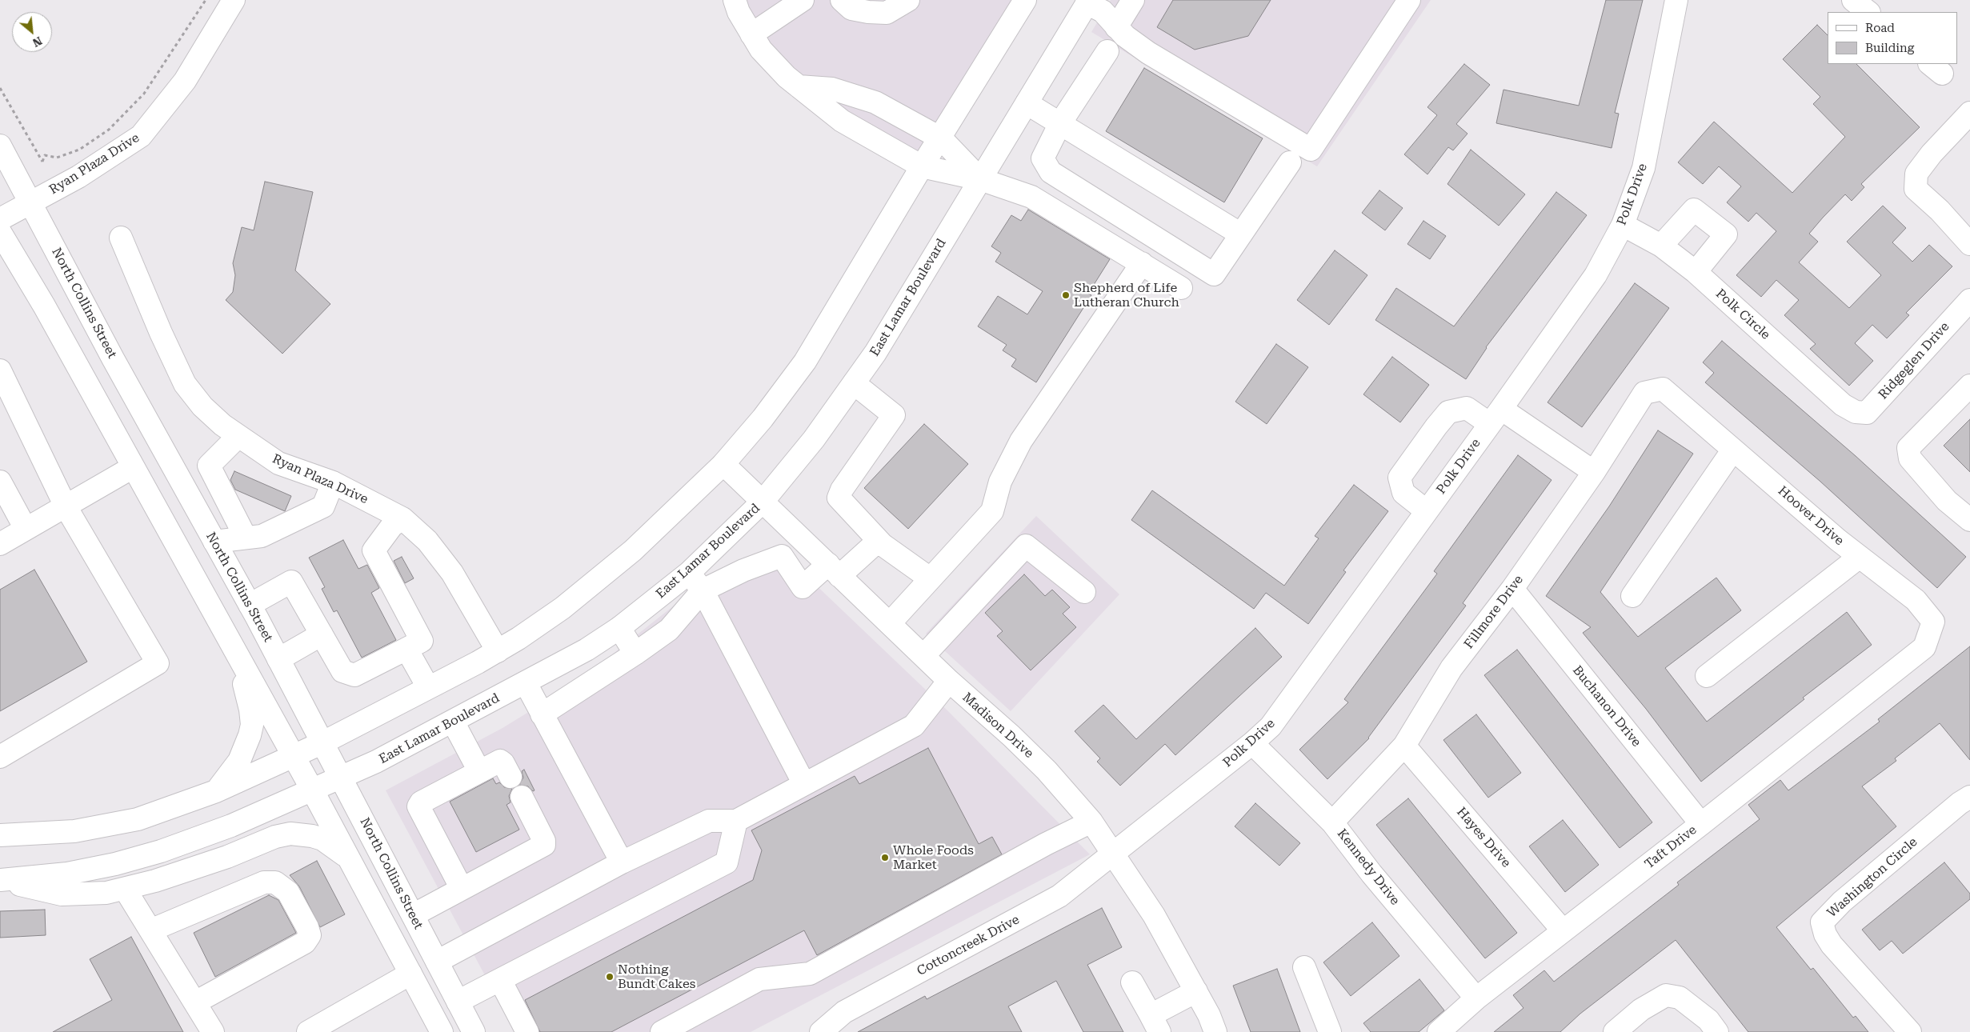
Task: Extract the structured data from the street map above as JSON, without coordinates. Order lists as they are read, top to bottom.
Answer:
{
  "streets": {
    "main road": [
      "Ryan Plaza Drive",
      "Polk Drive",
      "East Lamar Boulevard",
      "North Collins Street",
      "Polk Circle",
      "Ridgeglen Drive",
      "Hoover Drive",
      "Fillmore Drive",
      "Buchanon Drive",
      "Madison Drive",
      "Hayes Drive",
      "Taft Drive",
      "Kennedy Drive",
      "Washington Circle",
      "Cottoncreek Drive"
    ]
  },
  "crossings": [
    ["Ryan Plaza Drive", "North Collins Street"],
    ["Polk Drive", "Polk Circle"],
    ["Polk Drive", "Madison Drive"],
    ["Polk Drive", "Kennedy Drive"],
    ["Polk Drive", "Cottoncreek Drive"],
    ["East Lamar Boulevard", "North Collins Street"],
    ["East Lamar Boulevard", "Madison Drive"],
    ["Polk Circle", "Ridgeglen Drive"],
    ["Hoover Drive", "Fillmore Drive"],
    ["Hoover Drive", "Taft Drive"],
    ["Fillmore Drive", "Buchanon Drive"],
    ["Fillmore Drive", "Hayes Drive"],
    ["Fillmore Drive", "Kennedy Drive"],
    ["Buchanon Drive", "Taft Drive"],
    ["Madison Drive", "Cottoncreek Drive"],
    ["Hayes Drive", "Taft Drive"],
    ["Taft Drive", "Kennedy Drive"]
  ],
  "places": ["Shepherd of Life Lutheran Church", "Whole Foods Market", "Nothing Bundt Cakes"],
  "legend": ["Road", "Building"],
  "north": "bottom right"
}
